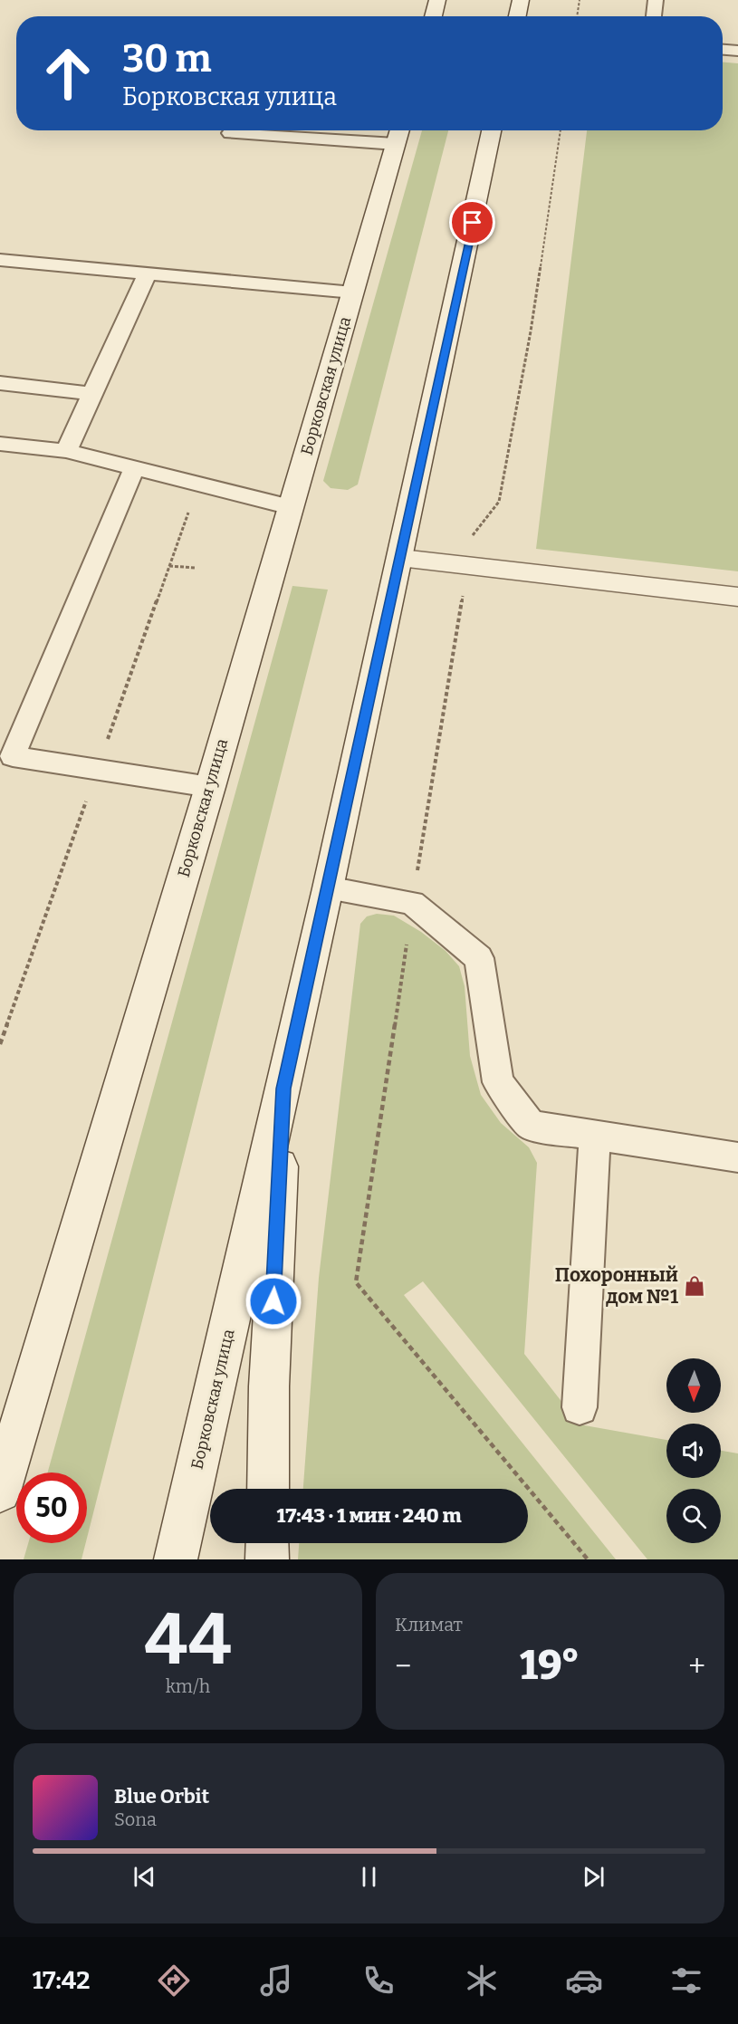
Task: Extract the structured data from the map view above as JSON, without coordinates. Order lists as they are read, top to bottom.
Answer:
{
  "streets": {
    "main road": ["Борковская улица"]
  },
  "places": {
    "shop": ["Похоронный дом №1"]
  },
  "north": "bottom",
  "page": {
    "turn": ["30 m", "Борковская улица"],
    "limit": "50",
    "trip": "17:43 · 1 мин · 240 m",
    "tile": [
      ["44", "km/h"],
      "Климат"
    ],
    "heat": ["−", "19°", "+"],
    "song": ["Blue Orbit", "Sona"],
    "tabs": "17:42"
  }
}
